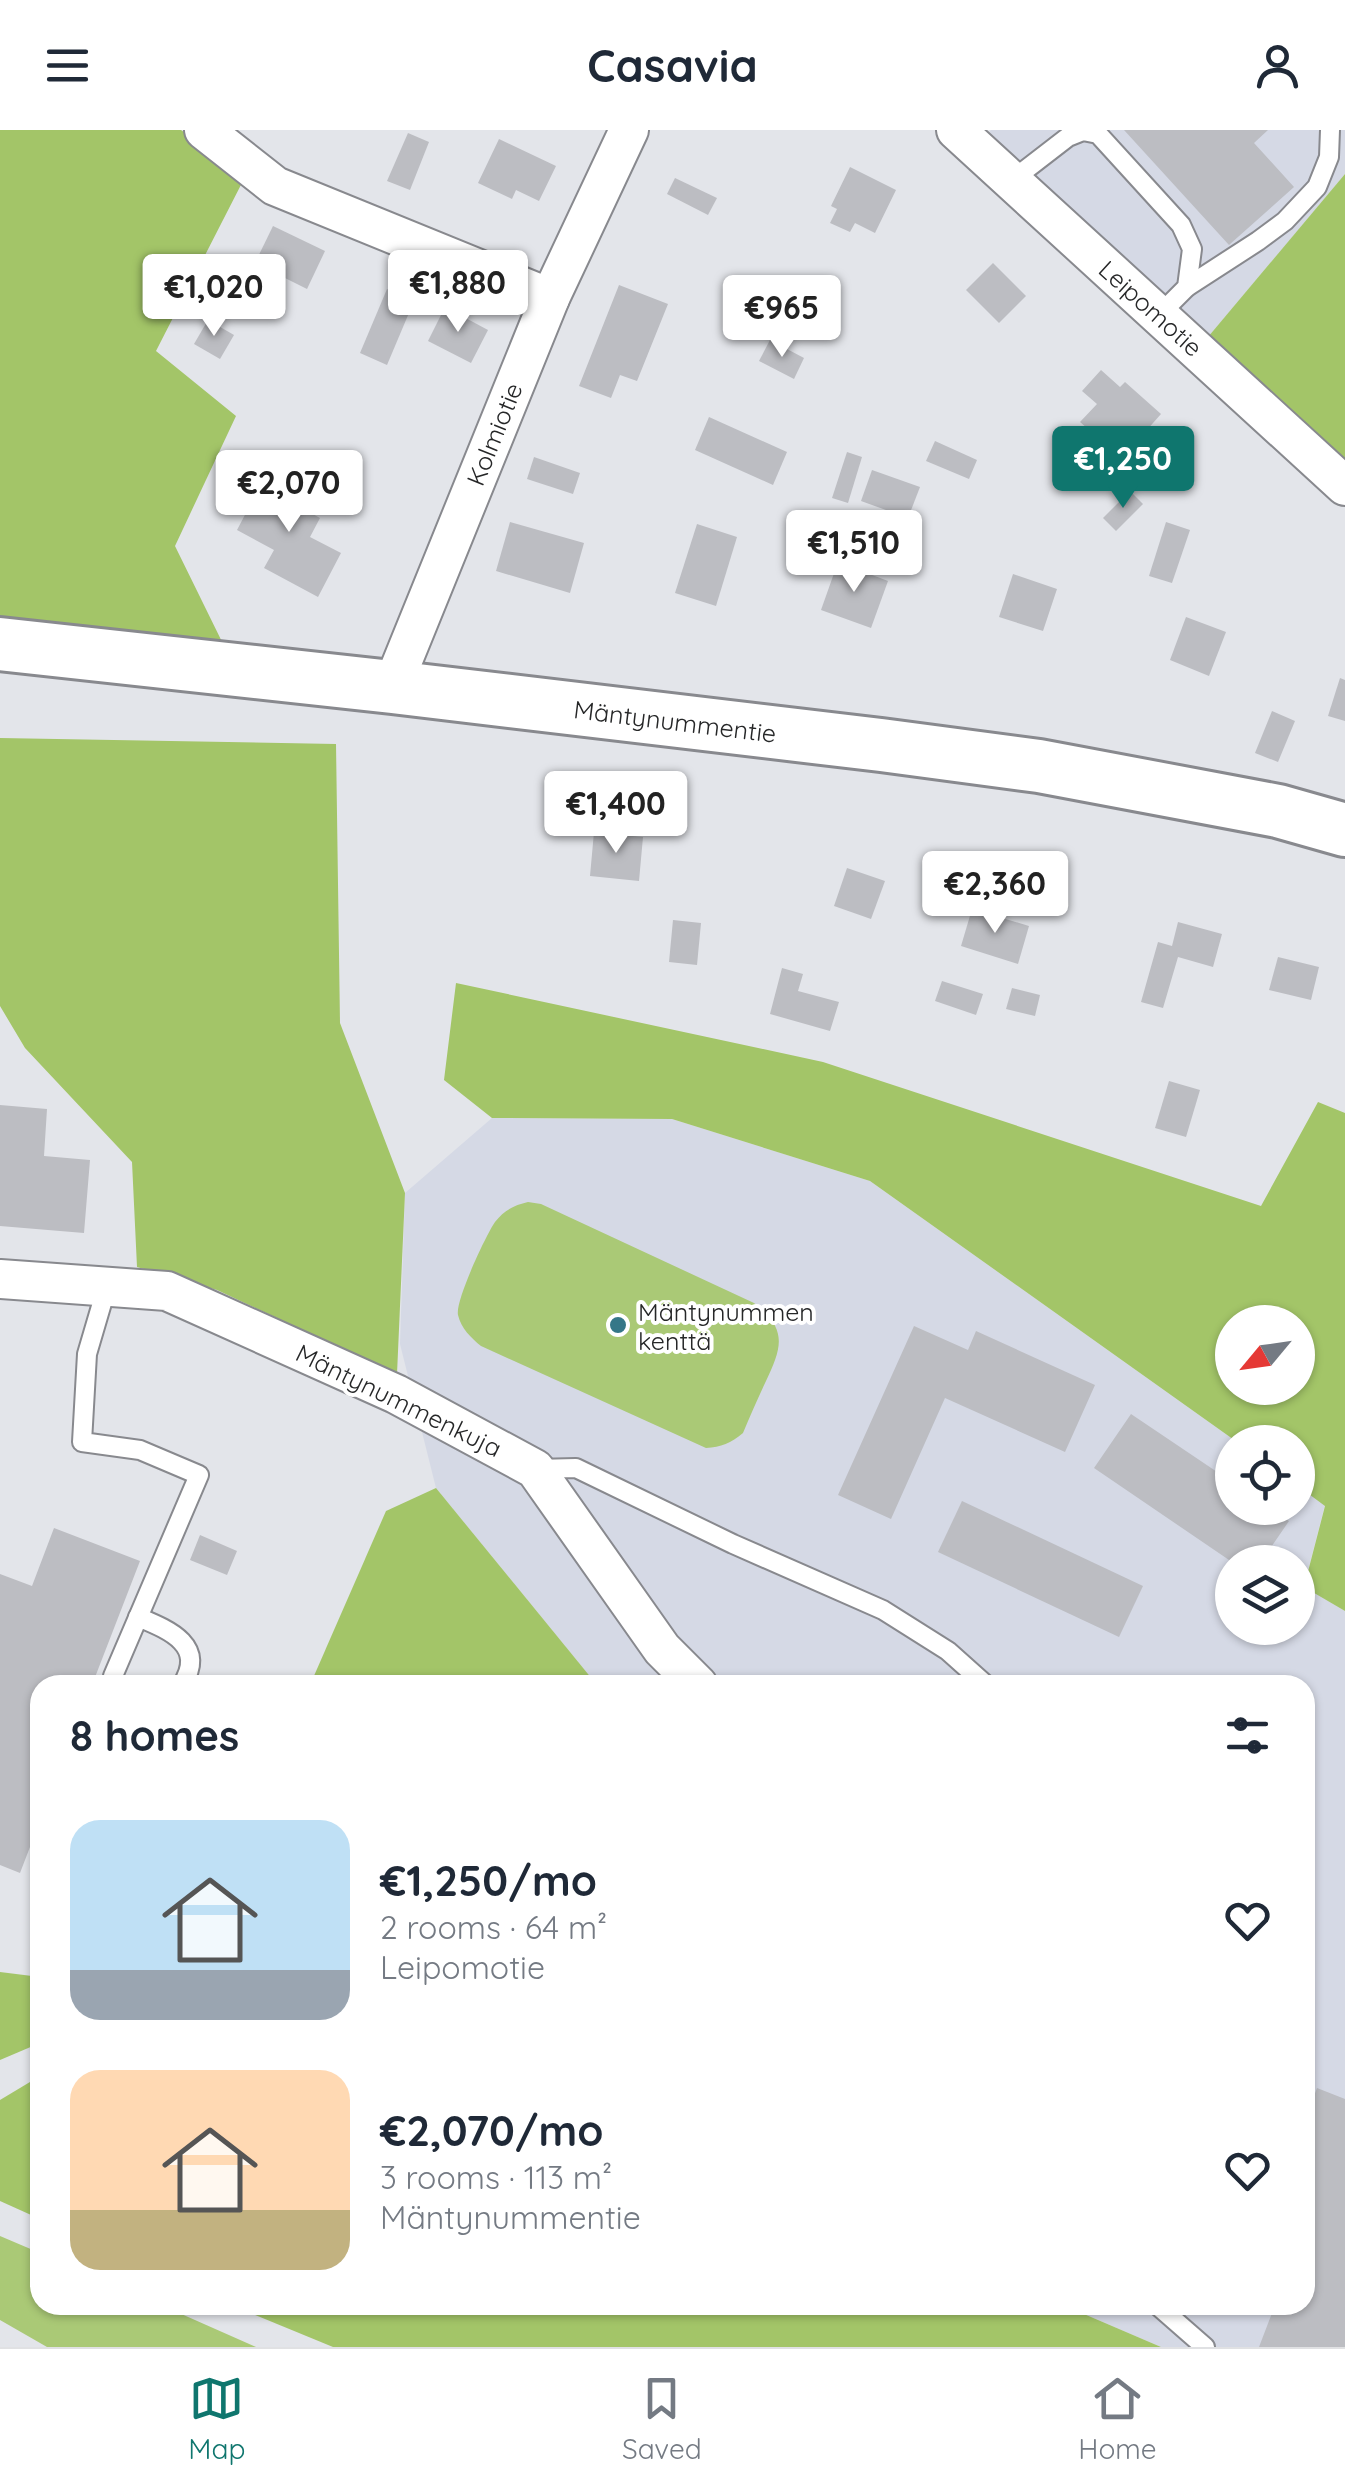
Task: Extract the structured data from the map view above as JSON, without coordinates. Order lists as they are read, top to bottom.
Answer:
{
  "streets": {
    "street": [
      "Leipomotie",
      "Kolmiotie",
      "Mäntynummentie",
      "Mäntynummenkuja"
    ]
  },
  "crossings": [
    ["Kolmiotie", "Mäntynummentie"]
  ],
  "places": ["Mäntynummen kenttä"],
  "north": "bottom left",
  "page": {
    "header": "Casavia",
    "price": [
      "€1,880",
      "€1,020",
      "€965",
      "€1,250",
      "€2,070",
      "€1,510",
      "€1,400",
      "€2,360"
    ],
    "heading": "8 homes",
    "list": [
      {
        "name": "€1,250/mo",
        "note": "2 rooms · 64 m² · Leipomotie"
      },
      {
        "name": "€2,070/mo",
        "note": "3 rooms · 113 m² · Mäntynummentie"
      }
    ],
    "tabs": ["Map", "Saved", "Home"]
  }
}
